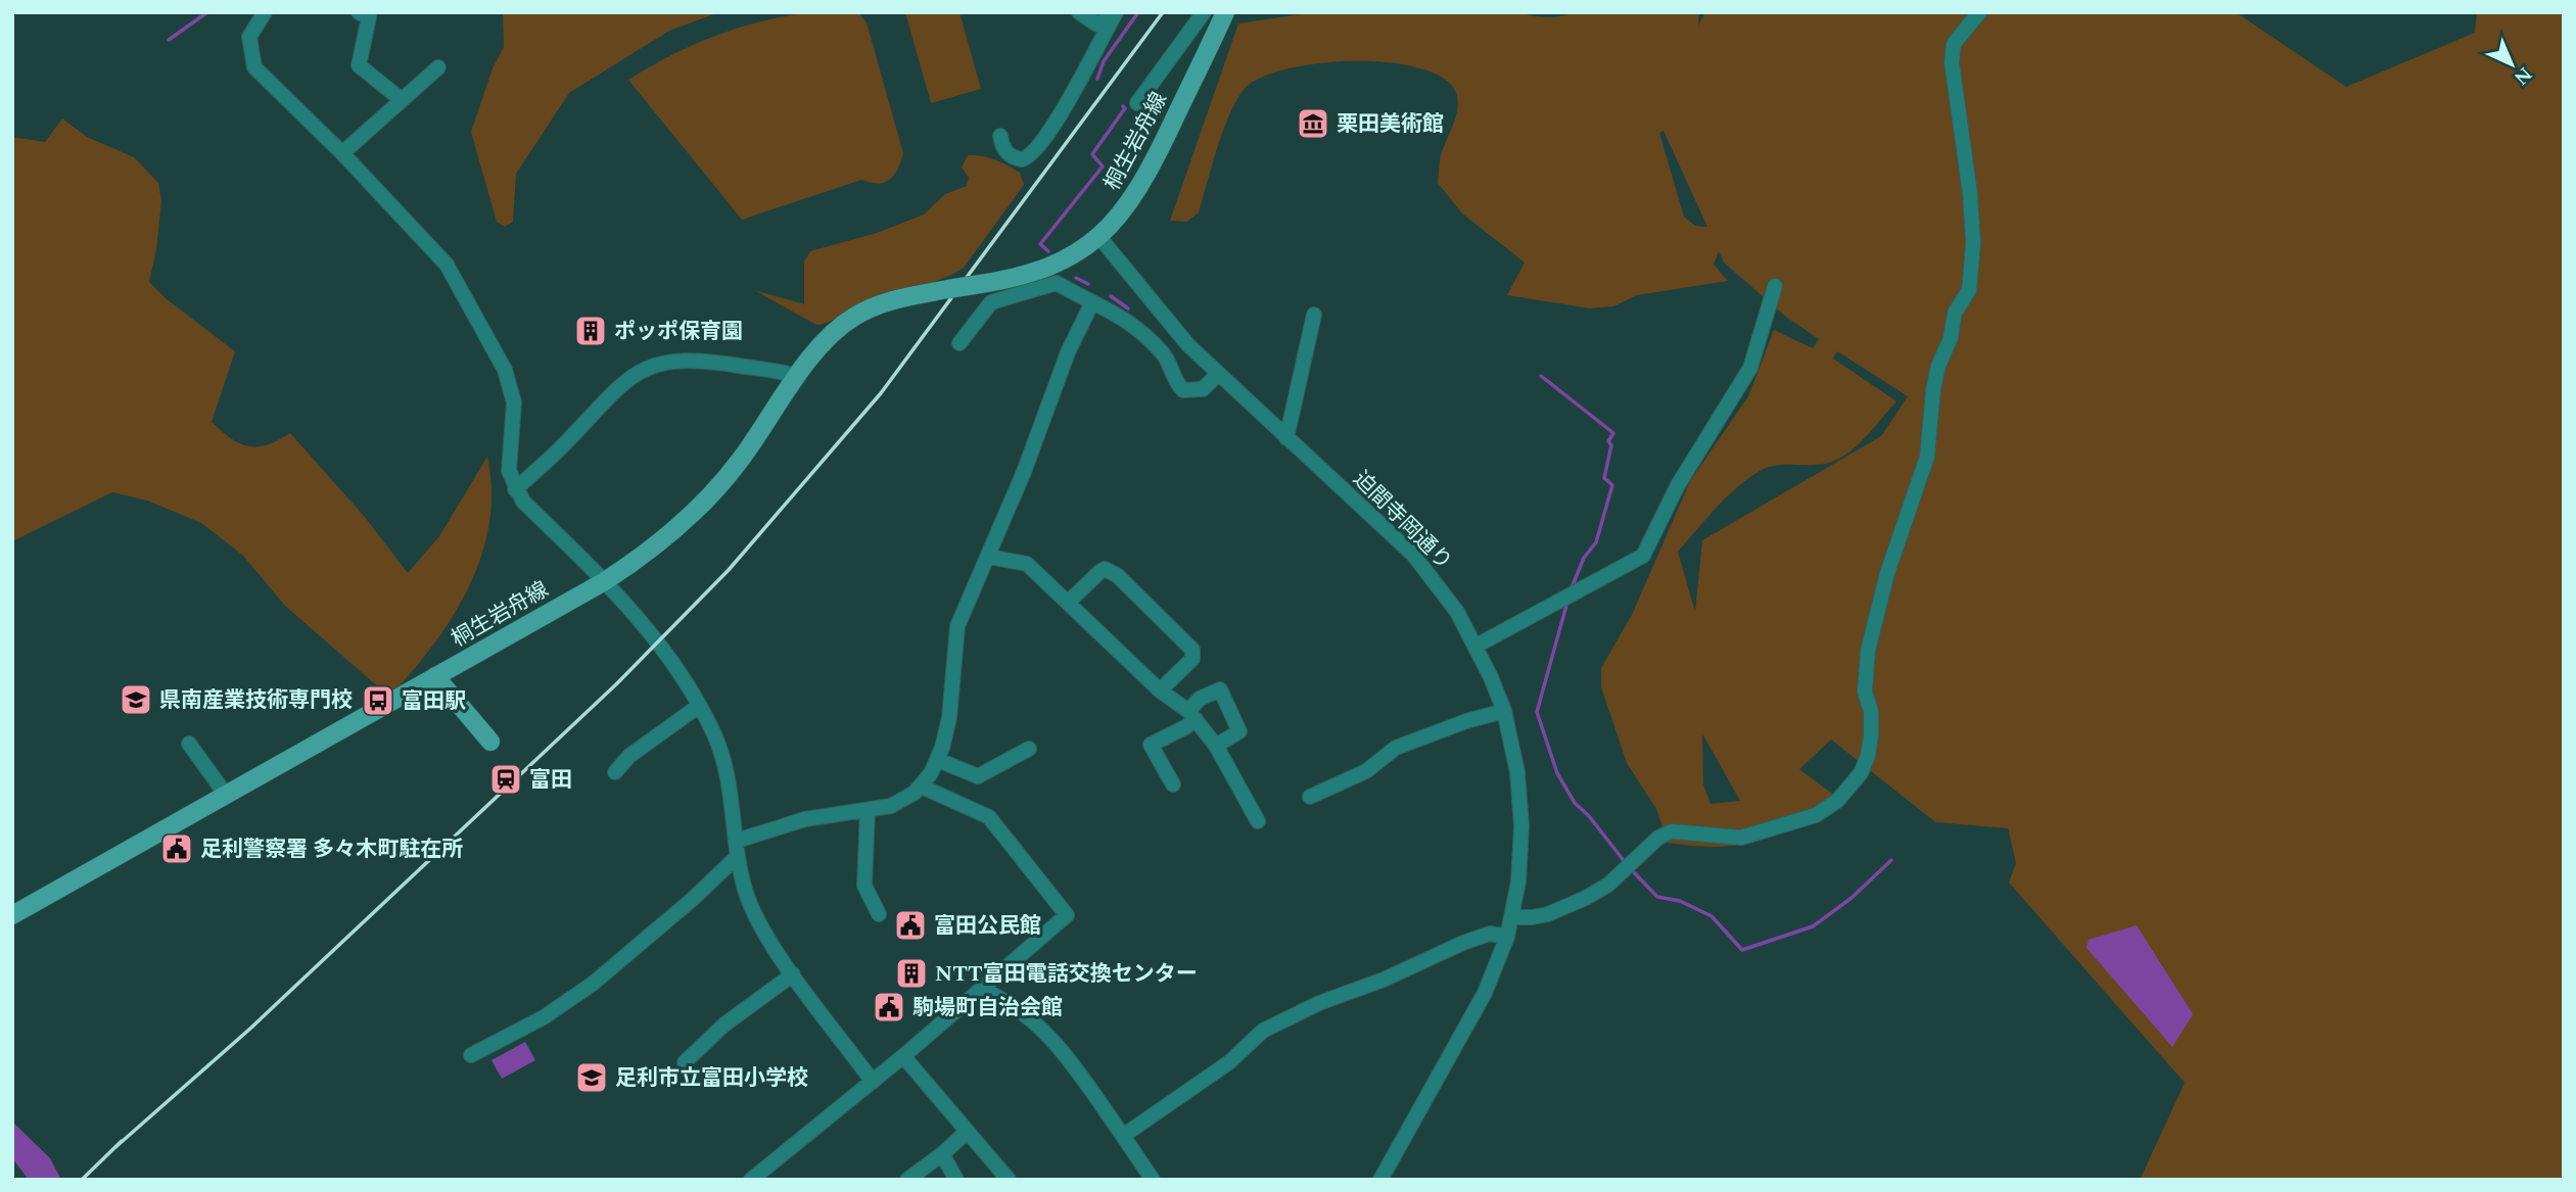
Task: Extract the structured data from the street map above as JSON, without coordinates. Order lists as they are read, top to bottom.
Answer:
{
  "streets": {
    "main road": ["桐生岩舟線"],
    "street": ["迫間寺岡通り"]
  },
  "crossings": [
    ["桐生岩舟線", "迫間寺岡通り"]
  ],
  "places": {
    "museum": ["栗田美術館"],
    "building": ["ポッポ保育園", "NTT富田電話交換センター"],
    "school or university": ["県南産業技術専門校", "足利市立富田小学校"],
    "bus stop": ["富田駅"],
    "station": ["富田"],
    "public building": ["足利警察署 多々木町駐在所", "富田公民館", "駒場町自治会館"]
  },
  "north": "bottom right"
}
